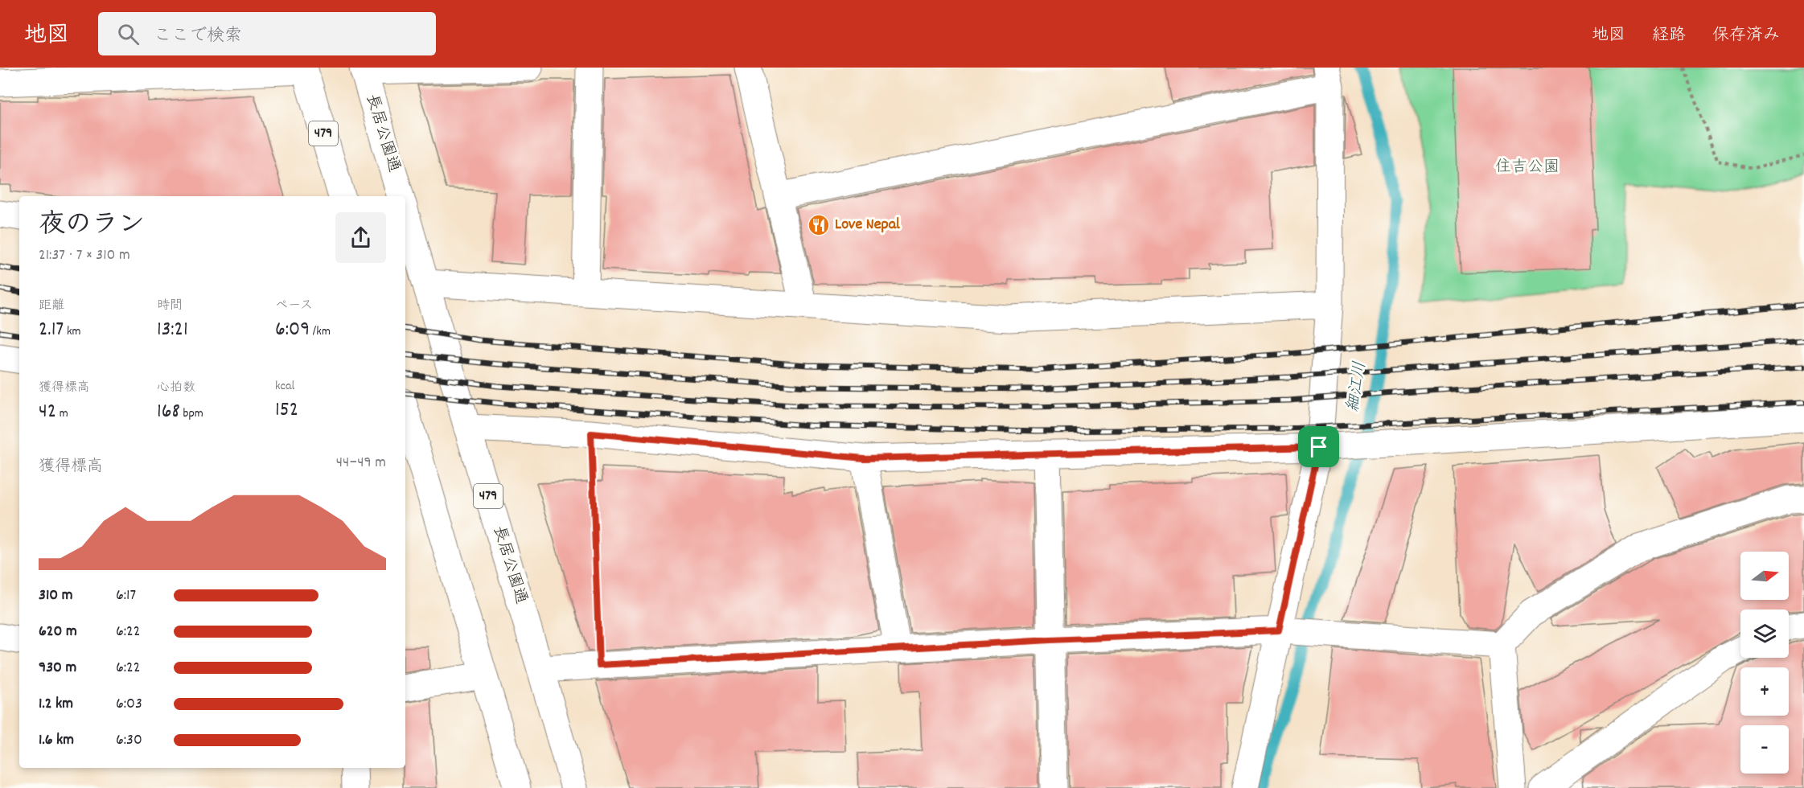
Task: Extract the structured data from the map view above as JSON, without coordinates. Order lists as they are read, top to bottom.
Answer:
{
  "streets": {
    "main road": ["479", "長居公園通"]
  },
  "water": ["細江川"],
  "parks": ["住吉公園"],
  "places": {
    "restaurant": ["Love Nepal"]
  },
  "north": "right",
  "page": {
    "header": "地図",
    "search": "ここで検索",
    "nav": ["地図", "経路", "保存済み"],
    "heading": ["夜のラン", "21:37 · 7 × 310 m"],
    "stats": [
      ["距離", "2.17 km"],
      ["時間", "13:21"],
      ["ペース", "6:09 /km"],
      ["獲得標高", "42 m"],
      ["心拍数", "168 bpm"],
      ["kcal", "152"]
    ],
    "chart": ["獲得標高", "44–49 m"],
    "map_buttons": ["+", "−"],
    "list": [
      {
        "name": "310 m",
        "note": "6:17"
      },
      {
        "name": "620 m",
        "note": "6:22"
      },
      {
        "name": "930 m",
        "note": "6:22"
      },
      {
        "name": "1.2 km",
        "note": "6:03"
      },
      {
        "name": "1.6 km",
        "note": "6:30"
      }
    ]
  }
}
